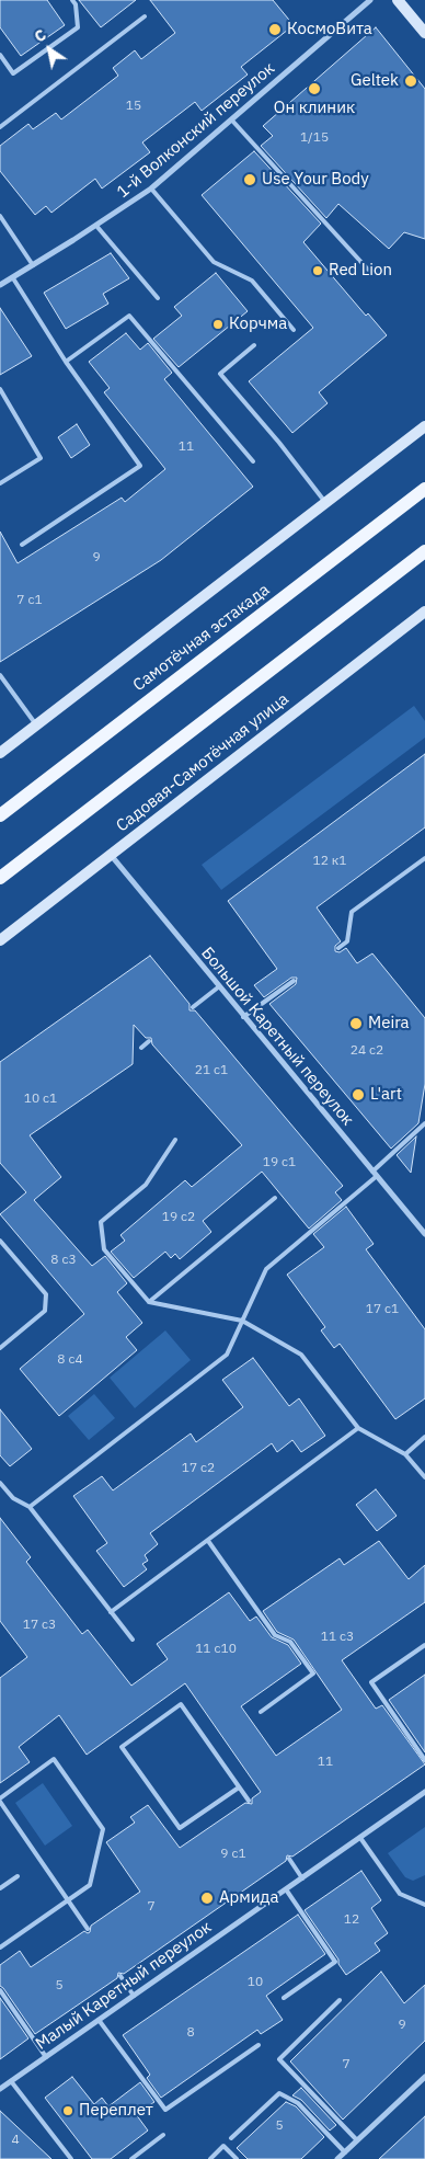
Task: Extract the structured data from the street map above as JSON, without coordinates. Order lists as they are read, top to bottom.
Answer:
{
  "streets": {
    "main road": ["Самотёчная эстакада", "Садовая-Самотёчная улица"],
    "street": ["1-й Волконский переулок", "Большой Каретный переулок", "Малый Каретный переулок"]
  },
  "crossings": [
    ["Садовая-Самотёчная улица", "Большой Каретный переулок"]
  ],
  "places": [
    "КосмоВита",
    "Geltek",
    "Он клиник",
    "Use Your Body",
    "Red Lion",
    "Корчма",
    "Meira",
    "L'art",
    "Армида",
    "Переплет"
  ],
  "house_numbers": [
    "15",
    "1/15",
    "11",
    "9",
    "7 с1",
    "12 к1",
    "24 с2",
    "21 с1",
    "10 c1",
    "19 с1",
    "19 c2",
    "8 с3",
    "17 с1",
    "8 с4",
    "17 с2",
    "17 с3",
    "11 с3",
    "11 с10",
    "11",
    "9 с1",
    "7",
    "12",
    "10",
    "5",
    "9",
    "8",
    "7",
    "5",
    "4"
  ],
  "north": "top left"
}
